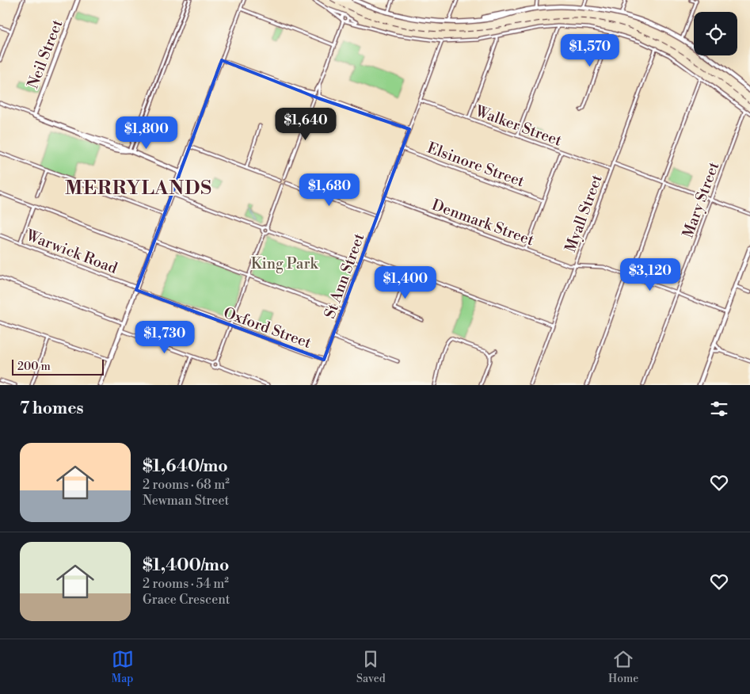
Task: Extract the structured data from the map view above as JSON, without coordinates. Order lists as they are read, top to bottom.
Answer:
{
  "streets": {
    "main road": ["Neil Street"],
    "street": [
      "Walker Street",
      "Elsinore Street",
      "Mary Street",
      "Myall Street",
      "Denmark Street",
      "Warwick Road",
      "St Ann Street",
      "Oxford Street"
    ]
  },
  "crossings": [
    ["Walker Street", "Myall Street"],
    ["Walker Street", "St Ann Street"],
    ["Elsinore Street", "St Ann Street"],
    ["Mary Street", "Denmark Street"],
    ["Myall Street", "Denmark Street"],
    ["Denmark Street", "St Ann Street"],
    ["Warwick Road", "Oxford Street"],
    ["St Ann Street", "Oxford Street"]
  ],
  "districts": ["MERRYLANDS"],
  "parks": ["King Park"],
  "scale_bar": "200 m",
  "page": {
    "price": [
      "$1,570",
      "$1,640",
      "$1,800",
      "$1,680",
      "$3,120",
      "$1,400",
      "$1,730"
    ],
    "scale": "200 m",
    "heading": "7 homes",
    "list": [
      {
        "name": "$1,640/mo",
        "note": "2 rooms · 68 m² · Newman Street"
      },
      {
        "name": "$1,400/mo",
        "note": "2 rooms · 54 m² · Grace Crescent"
      }
    ],
    "tabs": ["Map", "Saved", "Home"]
  }
}
